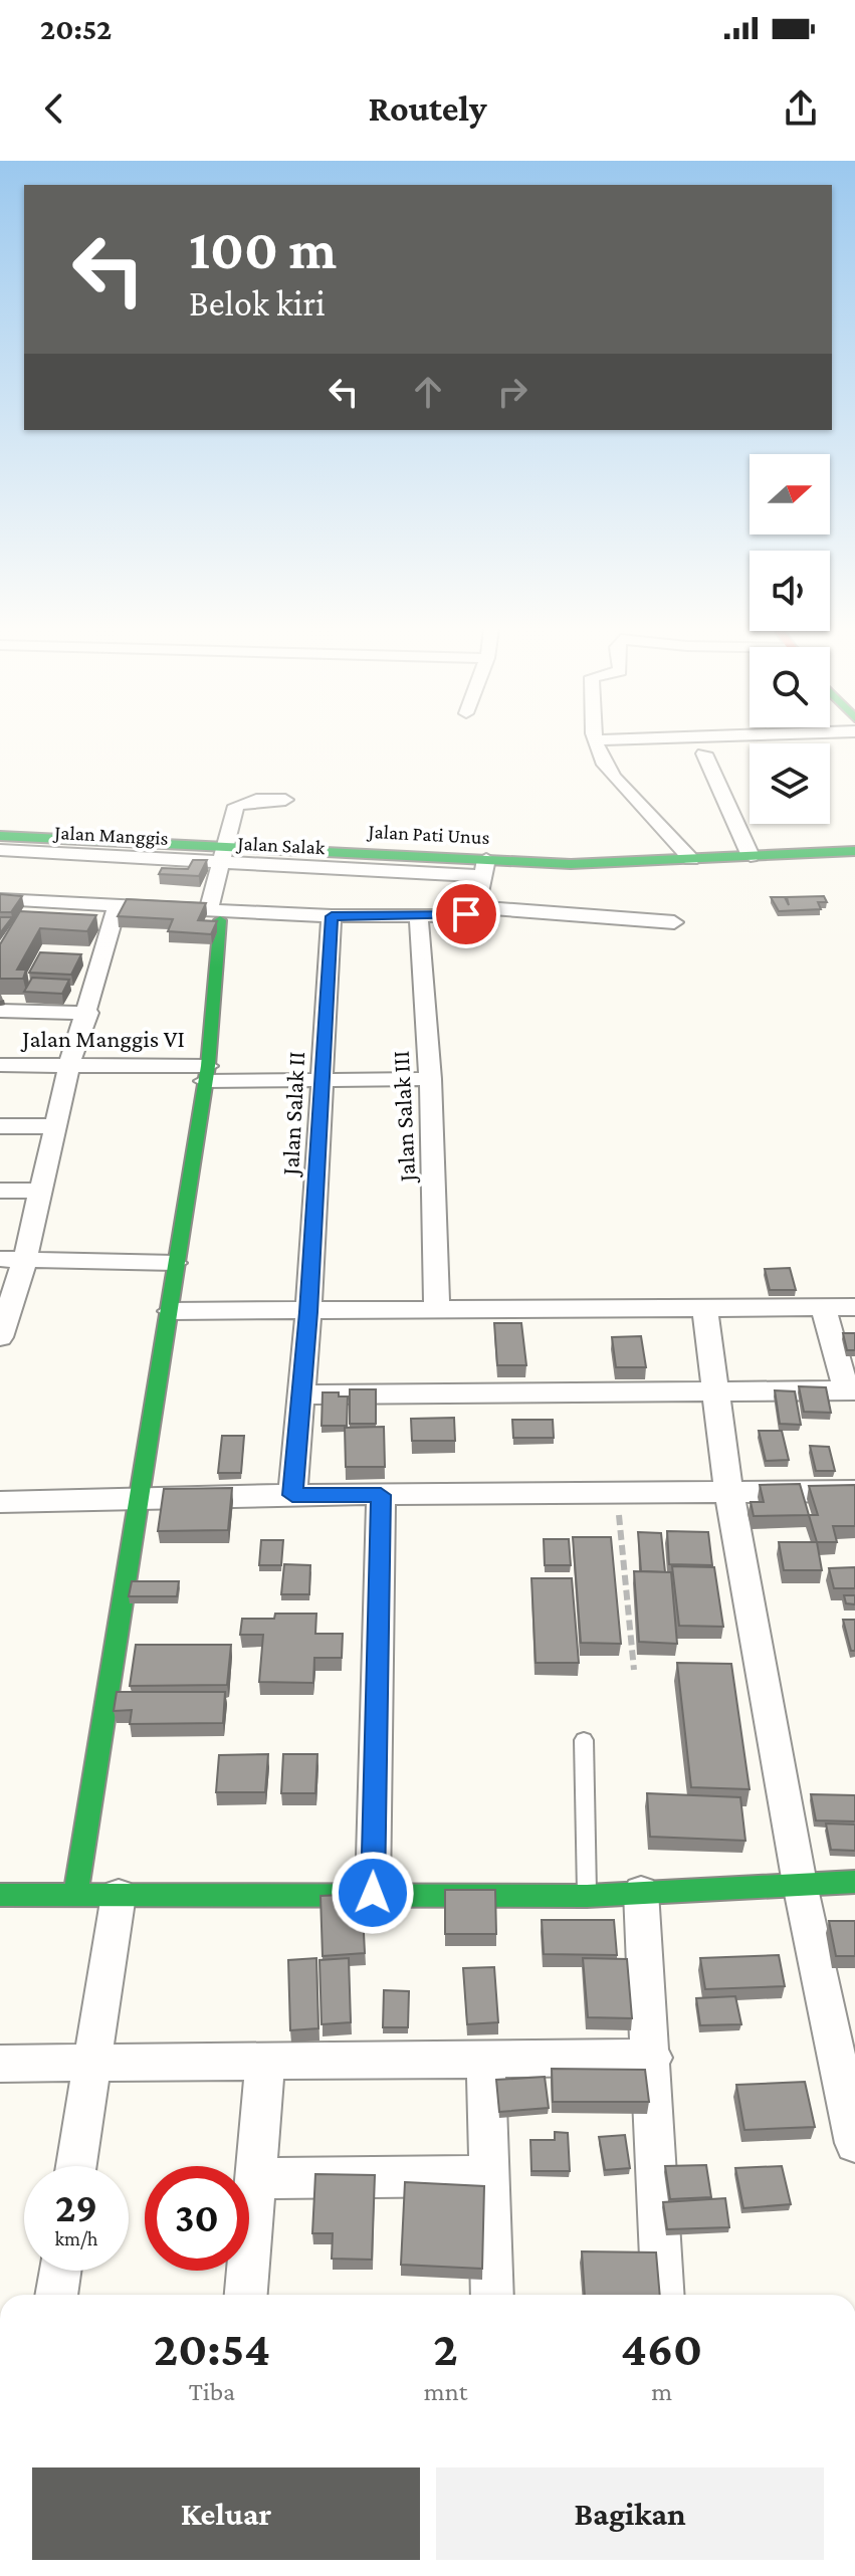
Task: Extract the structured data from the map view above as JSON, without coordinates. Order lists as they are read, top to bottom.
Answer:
{
  "streets": {
    "street": [
      "Jalan Pati Unus",
      "Jalan Manggis",
      "Jalan Manggis VI",
      "Jalan Salak II",
      "Jalan Salak III"
    ]
  },
  "crossings": [
    ["Jalan Pati Unus", "Jalan Manggis"],
    ["Jalan Manggis VI", "Jalan Salak II"],
    ["Jalan Manggis VI", "Jalan Salak III"]
  ],
  "north": "right",
  "page": {
    "status": "20:52",
    "header": "Routely",
    "turn": ["100 m", "Belok kiri"],
    "speed": "29 km/h",
    "limit": "30",
    "eta": [
      "20:54",
      "Tiba",
      "2",
      "mnt",
      "460",
      "m"
    ],
    "buttons": ["Keluar", "Bagikan"]
  }
}
